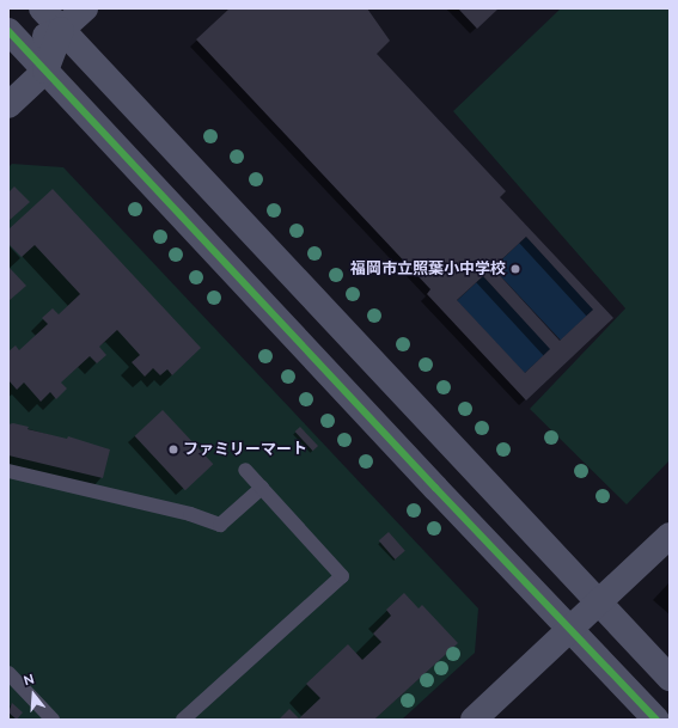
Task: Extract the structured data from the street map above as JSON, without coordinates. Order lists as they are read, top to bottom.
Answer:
{
  "places": ["福岡市立照葉小中学校", "ファミリーマート"],
  "north": "top"
}
